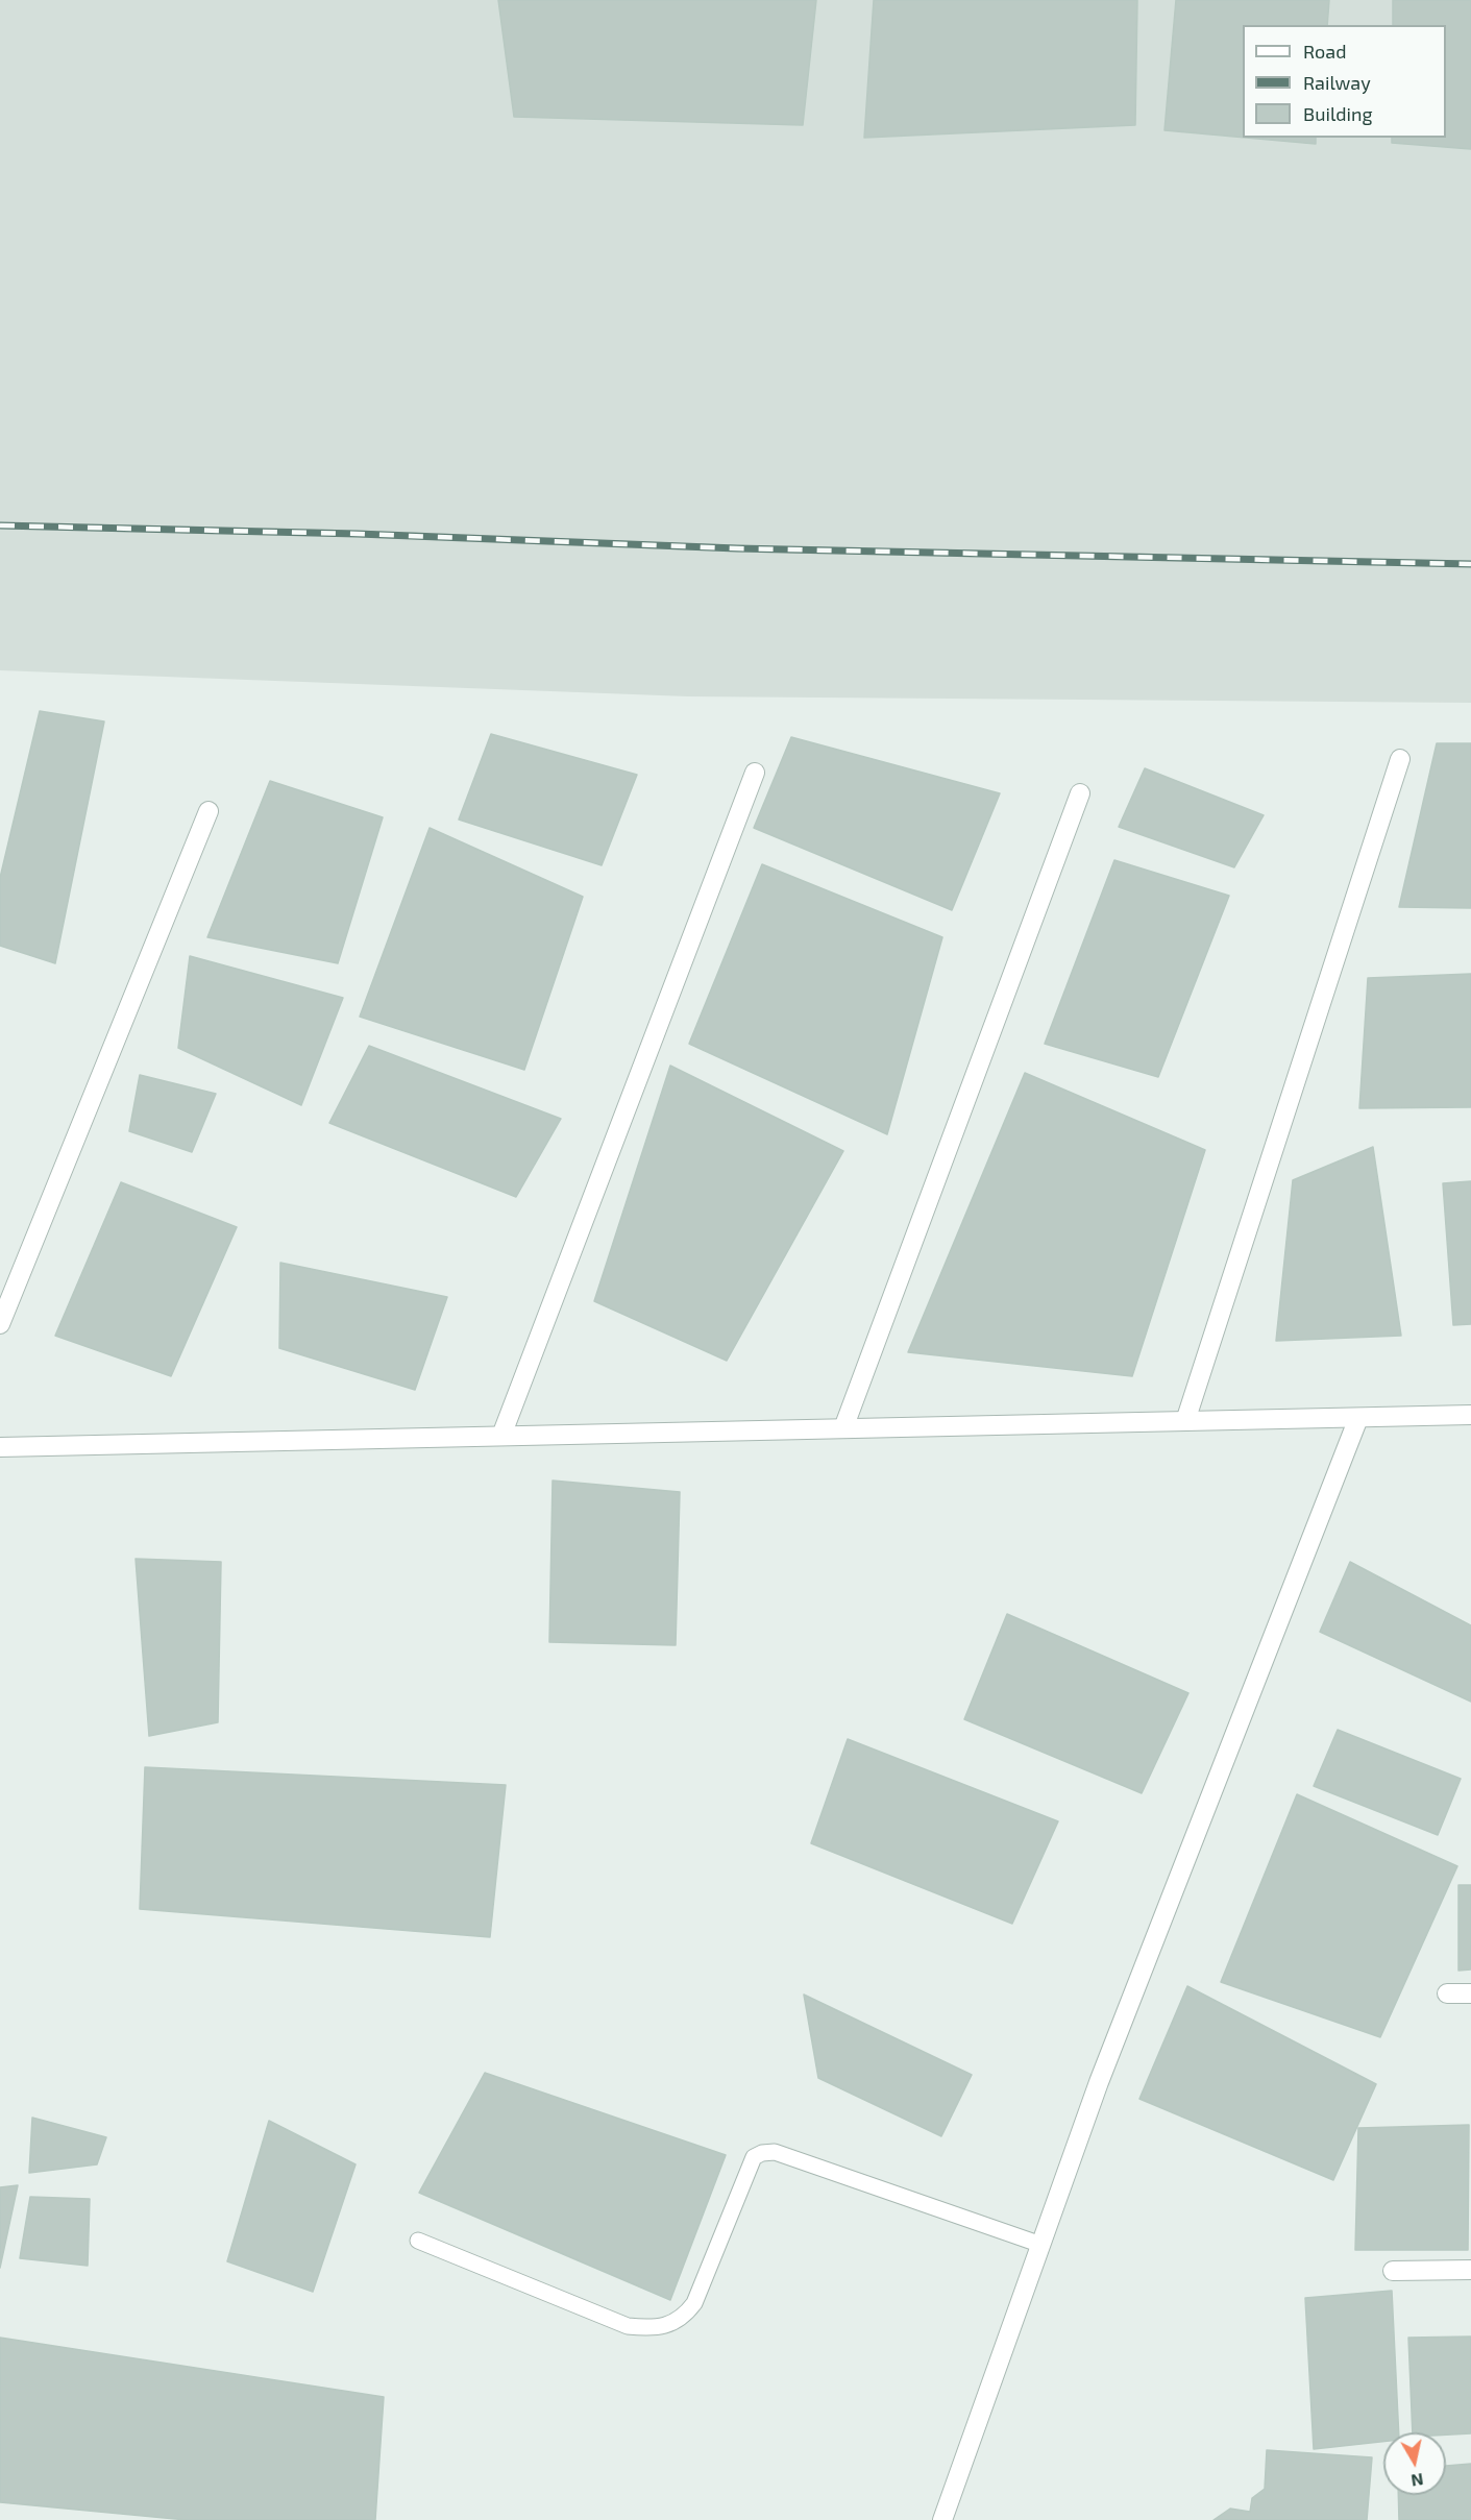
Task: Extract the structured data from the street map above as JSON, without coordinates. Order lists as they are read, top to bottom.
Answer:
{
  "legend": ["Road", "Railway", "Building"],
  "north": "bottom"
}
